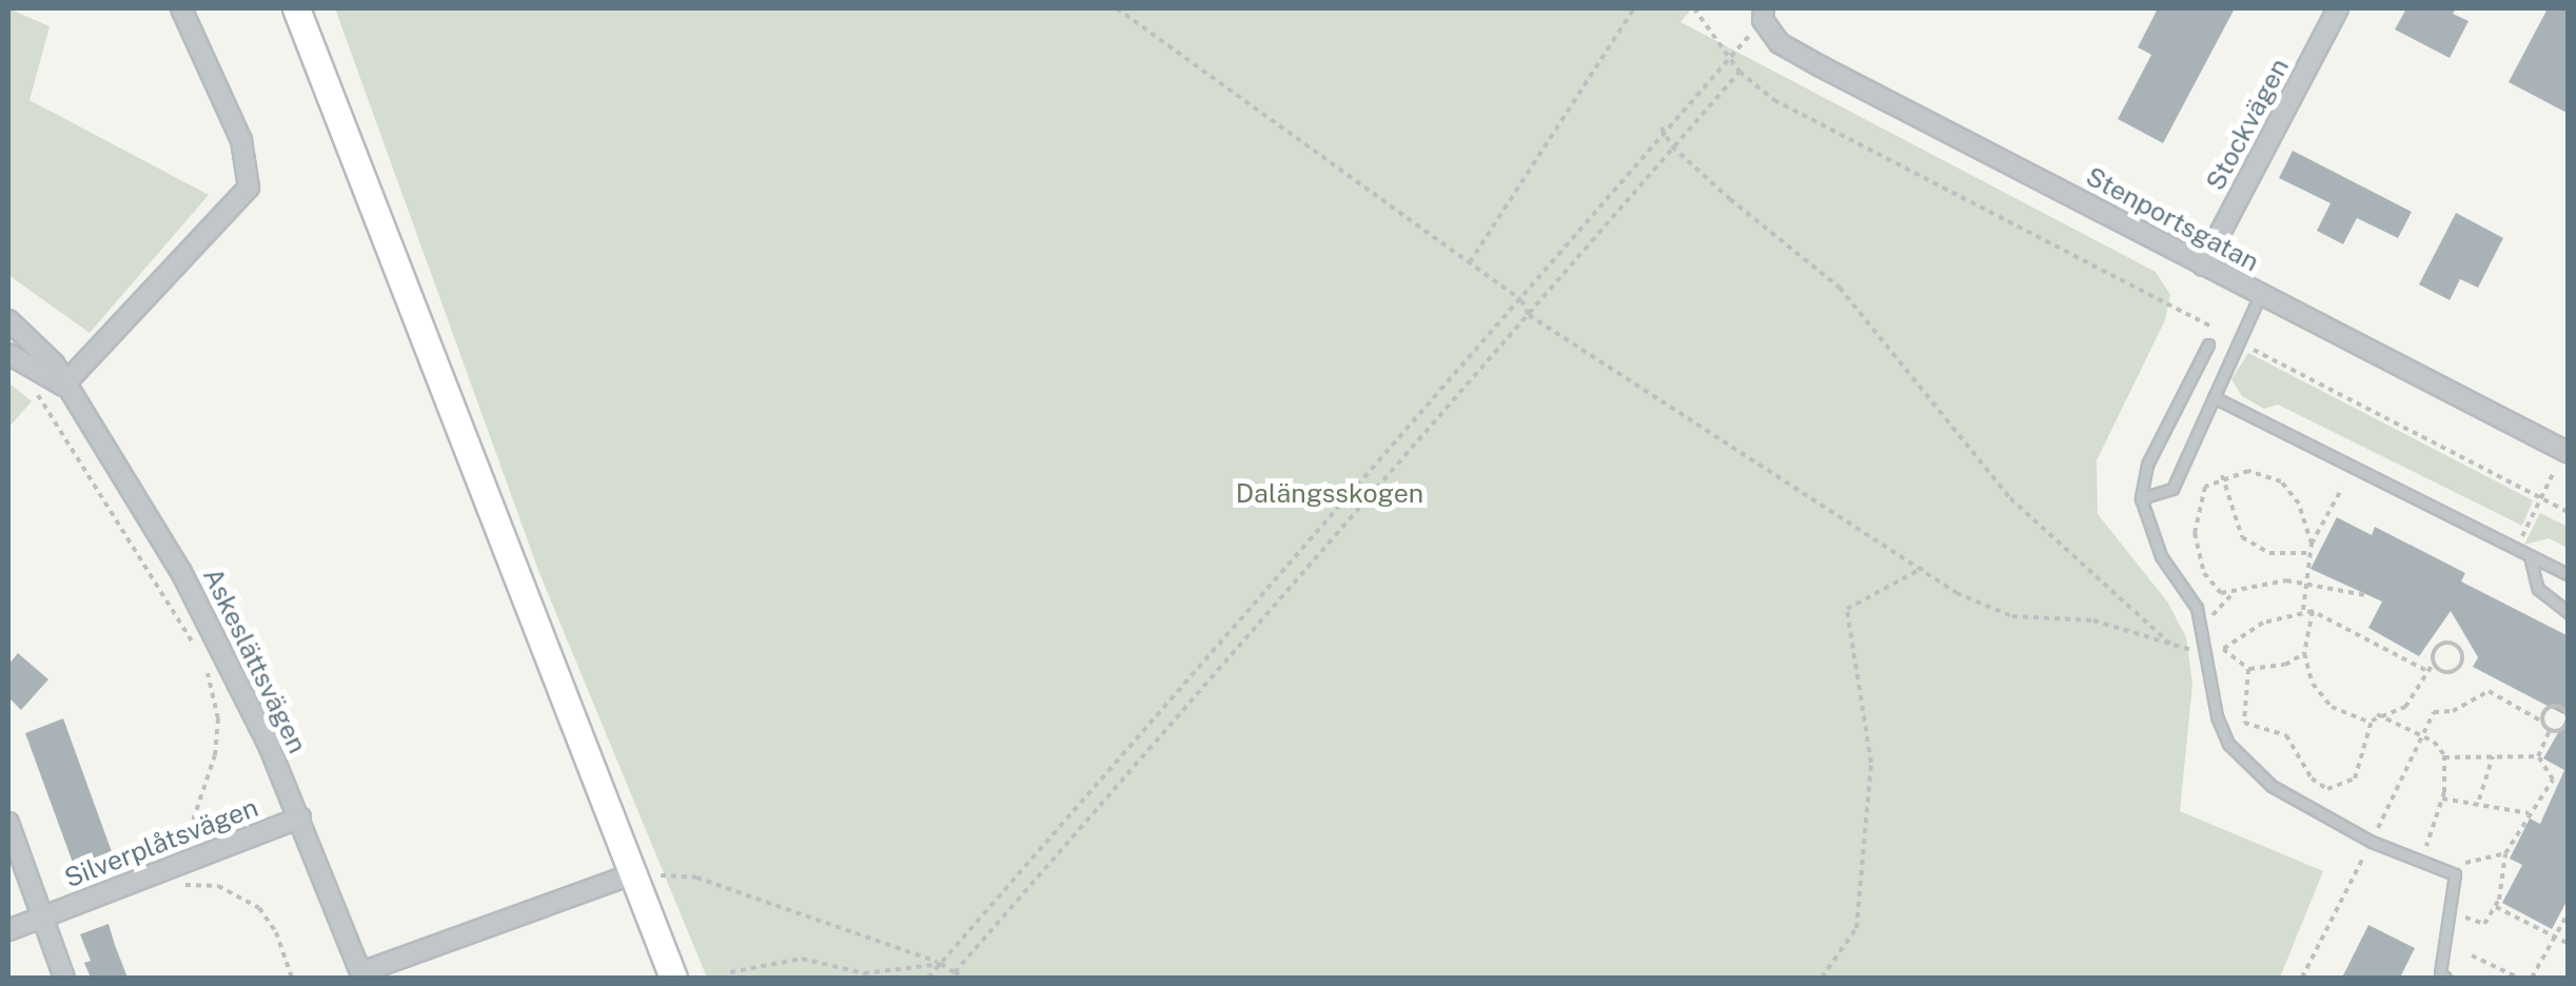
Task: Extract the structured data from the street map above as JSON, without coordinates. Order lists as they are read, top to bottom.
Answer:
{
  "streets": {
    "street": [
      "Stockvägen",
      "Stenportsgatan",
      "Askeslättsvägen",
      "Silverplåtsvägen"
    ]
  },
  "crossings": [
    ["Stockvägen", "Stenportsgatan"],
    ["Askeslättsvägen", "Silverplåtsvägen"]
  ],
  "parks": ["Dalängsskogen"]
}
